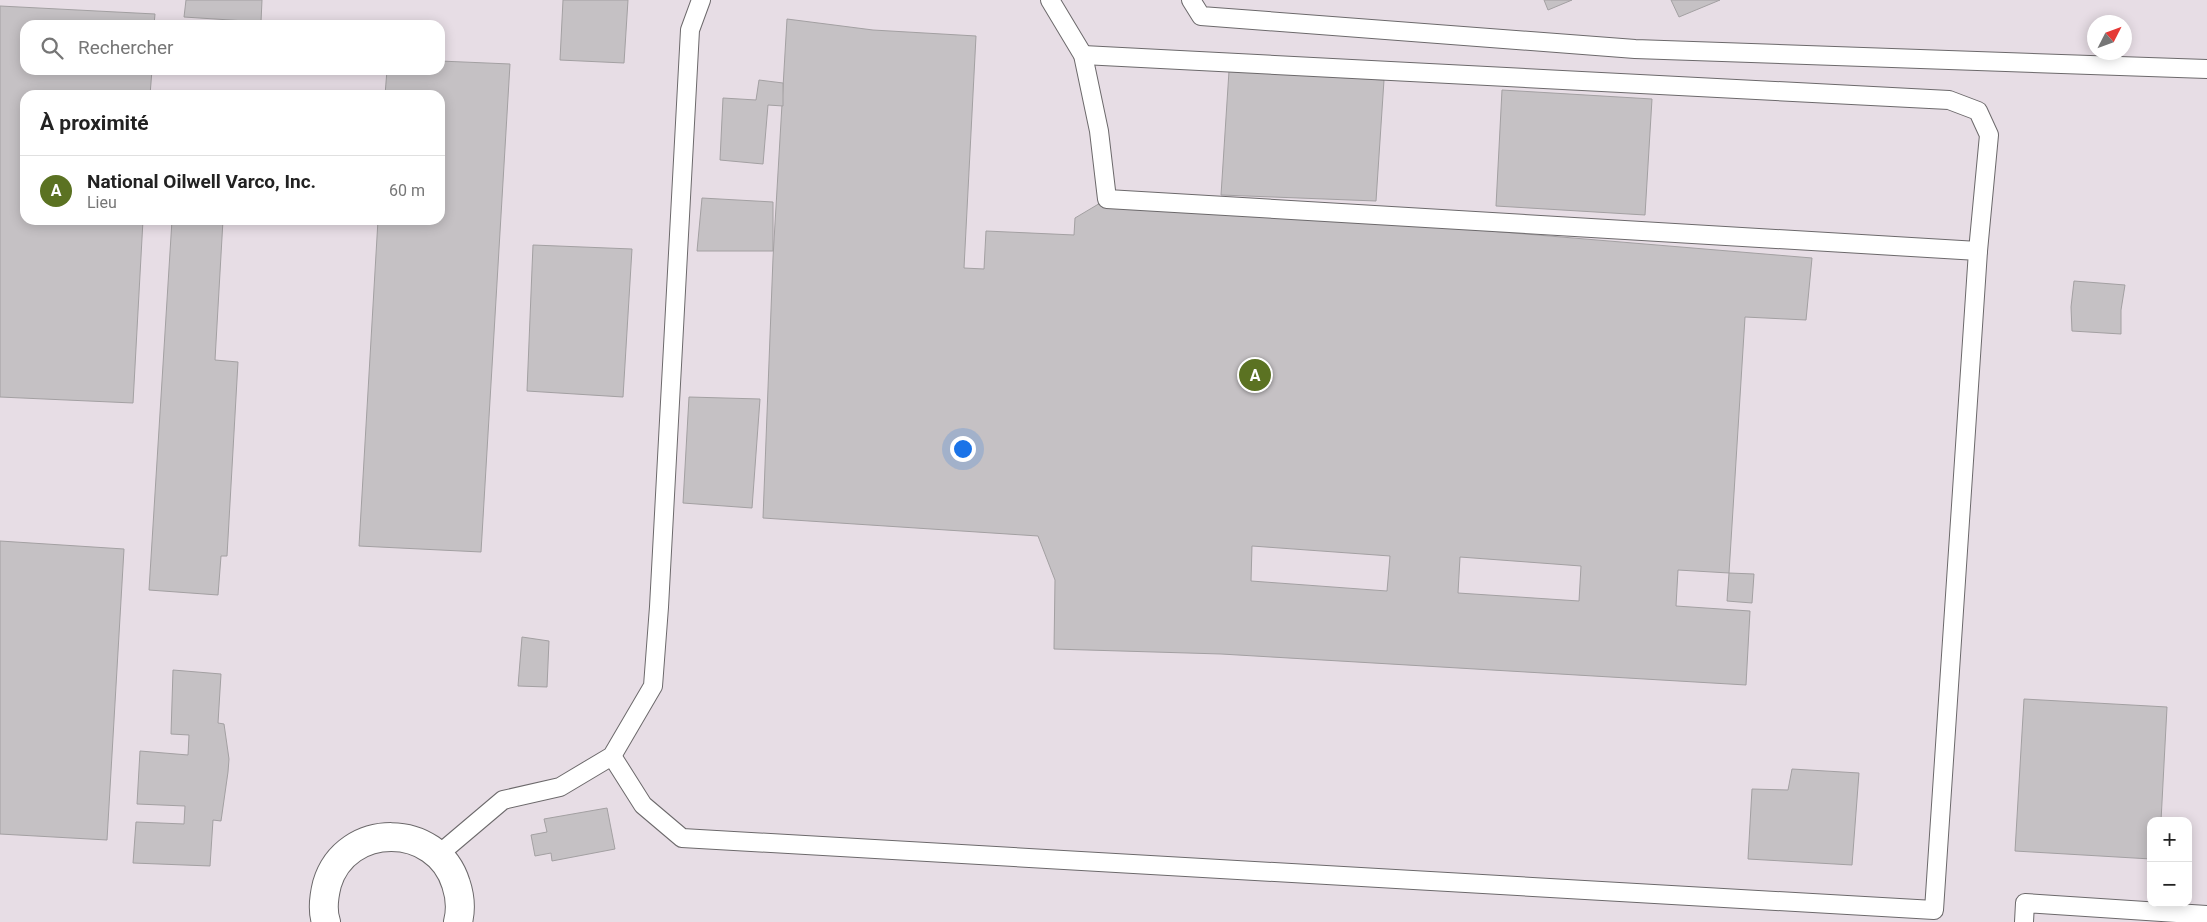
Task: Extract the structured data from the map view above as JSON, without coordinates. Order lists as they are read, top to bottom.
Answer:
{
  "north": "top right",
  "page": {
    "search": "Rechercher",
    "heading": "À proximité",
    "list": [
      {
        "mark": "A",
        "name": "National Oilwell Varco, Inc.",
        "note": "Lieu",
        "value": "60 m"
      }
    ],
    "pins": "A",
    "map_buttons": ["+", "−"]
  }
}
